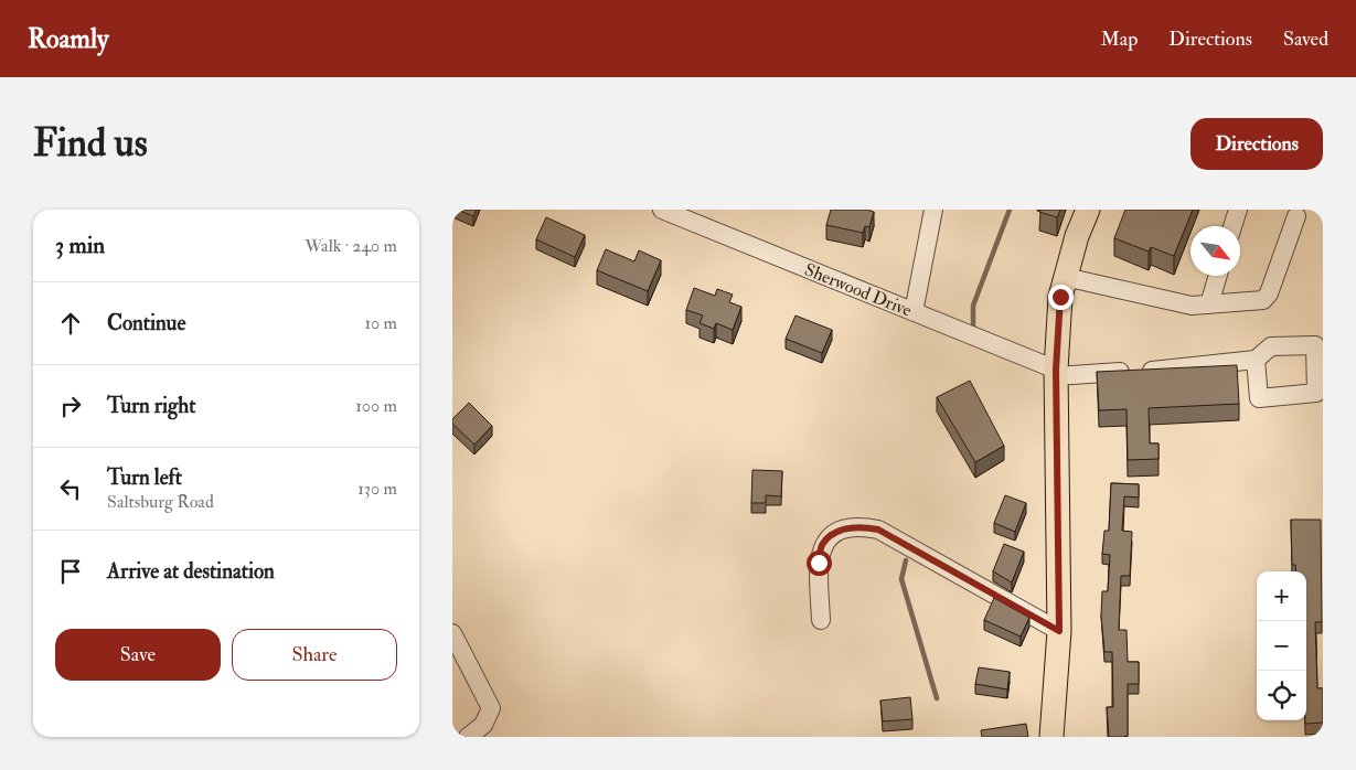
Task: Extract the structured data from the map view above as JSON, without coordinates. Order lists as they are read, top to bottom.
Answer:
{
  "streets": {
    "street": ["Sherwood Drive"]
  },
  "north": "bottom right",
  "page": {
    "header": "Roamly",
    "nav": ["Map", "Directions", "Saved"],
    "buttons": [
      "Directions",
      ["Save", "Share"]
    ],
    "title": "Find us",
    "heading": ["3 min", "Walk · 240 m"],
    "list": [
      ["Continue", "10 m"],
      ["Turn right", "100 m"],
      ["Turn left", "Saltsburg Road", "130 m"],
      "Arrive at destination"
    ],
    "map_buttons": ["+", "−"]
  }
}
